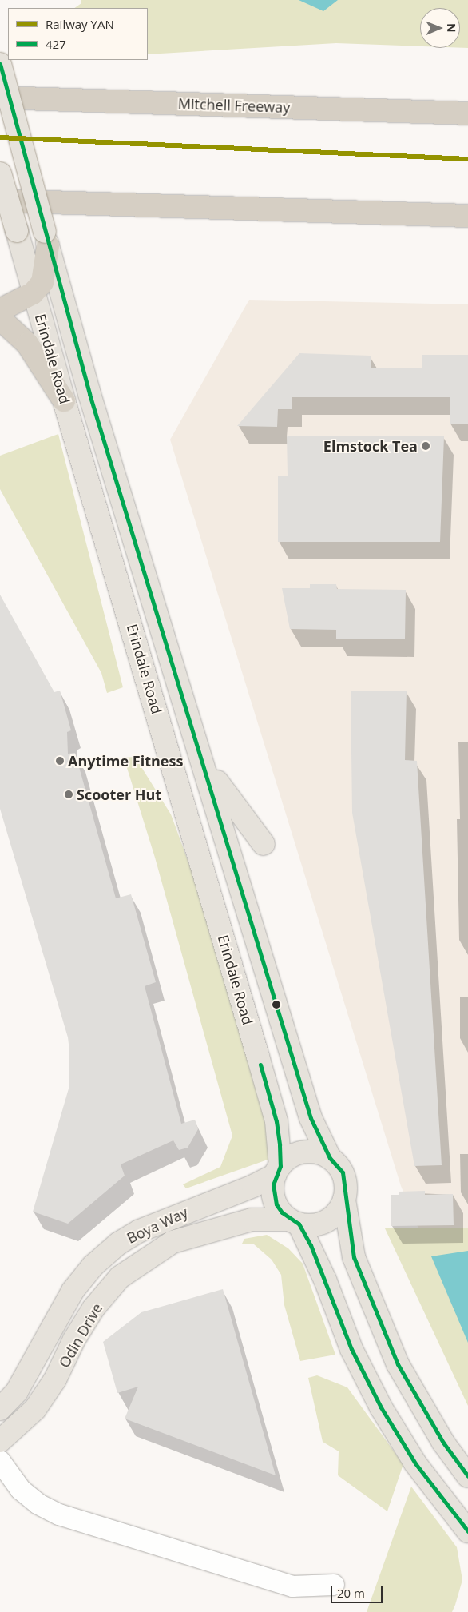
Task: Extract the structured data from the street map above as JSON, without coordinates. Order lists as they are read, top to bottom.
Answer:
{
  "streets": {
    "highway": ["Mitchell Freeway"],
    "main road": ["Erindale Road", "Boya Way", "Odin Drive"]
  },
  "crossings": [
    ["Erindale Road", "Boya Way"],
    ["Erindale Road", "Odin Drive"],
    ["Boya Way", "Odin Drive"]
  ],
  "places": ["Elmstock Tea", "Anytime Fitness", "Scooter Hut"],
  "lines": ["transit line 427", "rail line YAN"],
  "legend": ["Railway YAN", "427"],
  "scale_bar": "20 m",
  "north": "right"
}
